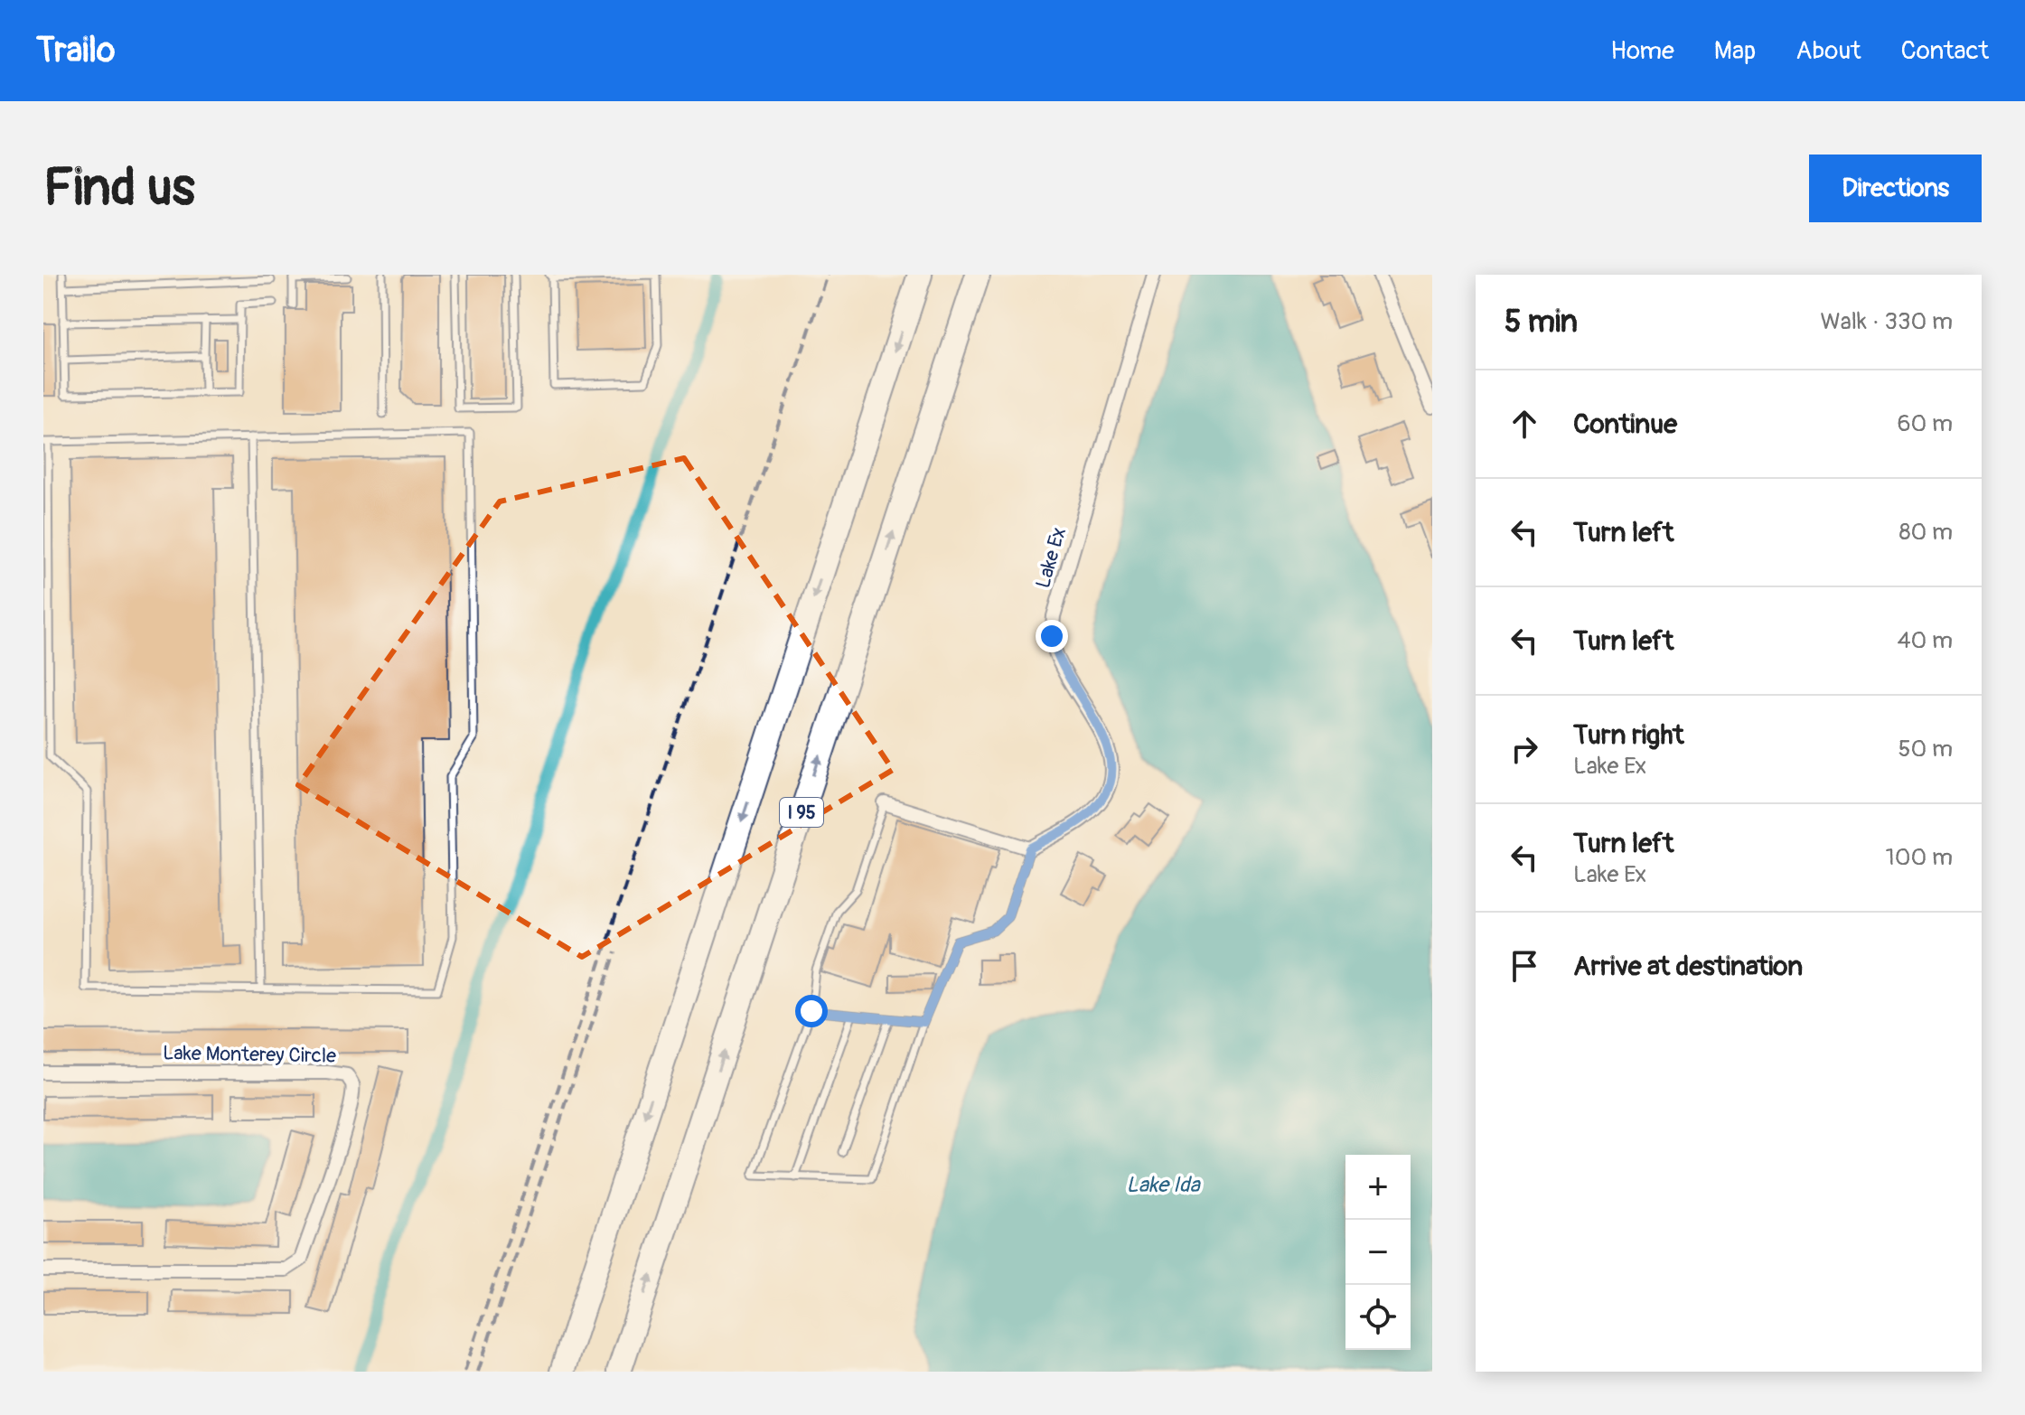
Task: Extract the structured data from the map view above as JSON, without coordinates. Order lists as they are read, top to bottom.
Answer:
{
  "streets": {
    "highway": ["I 95"],
    "street": ["Lake Ex", "Lake Monterey Circle"]
  },
  "water": ["Lake Ida"],
  "page": {
    "header": "Trailo",
    "nav": [
      "Home",
      "Map",
      "About",
      "Contact"
    ],
    "buttons": "Directions",
    "title": "Find us",
    "heading": ["5 min", "Walk · 330 m"],
    "list": [
      ["Continue", "60 m"],
      ["Turn left", "80 m"],
      ["Turn left", "40 m"],
      ["Turn right", "Lake Ex", "50 m"],
      ["Turn left", "Lake Ex", "100 m"],
      "Arrive at destination"
    ],
    "map_buttons": ["+", "−"]
  }
}
